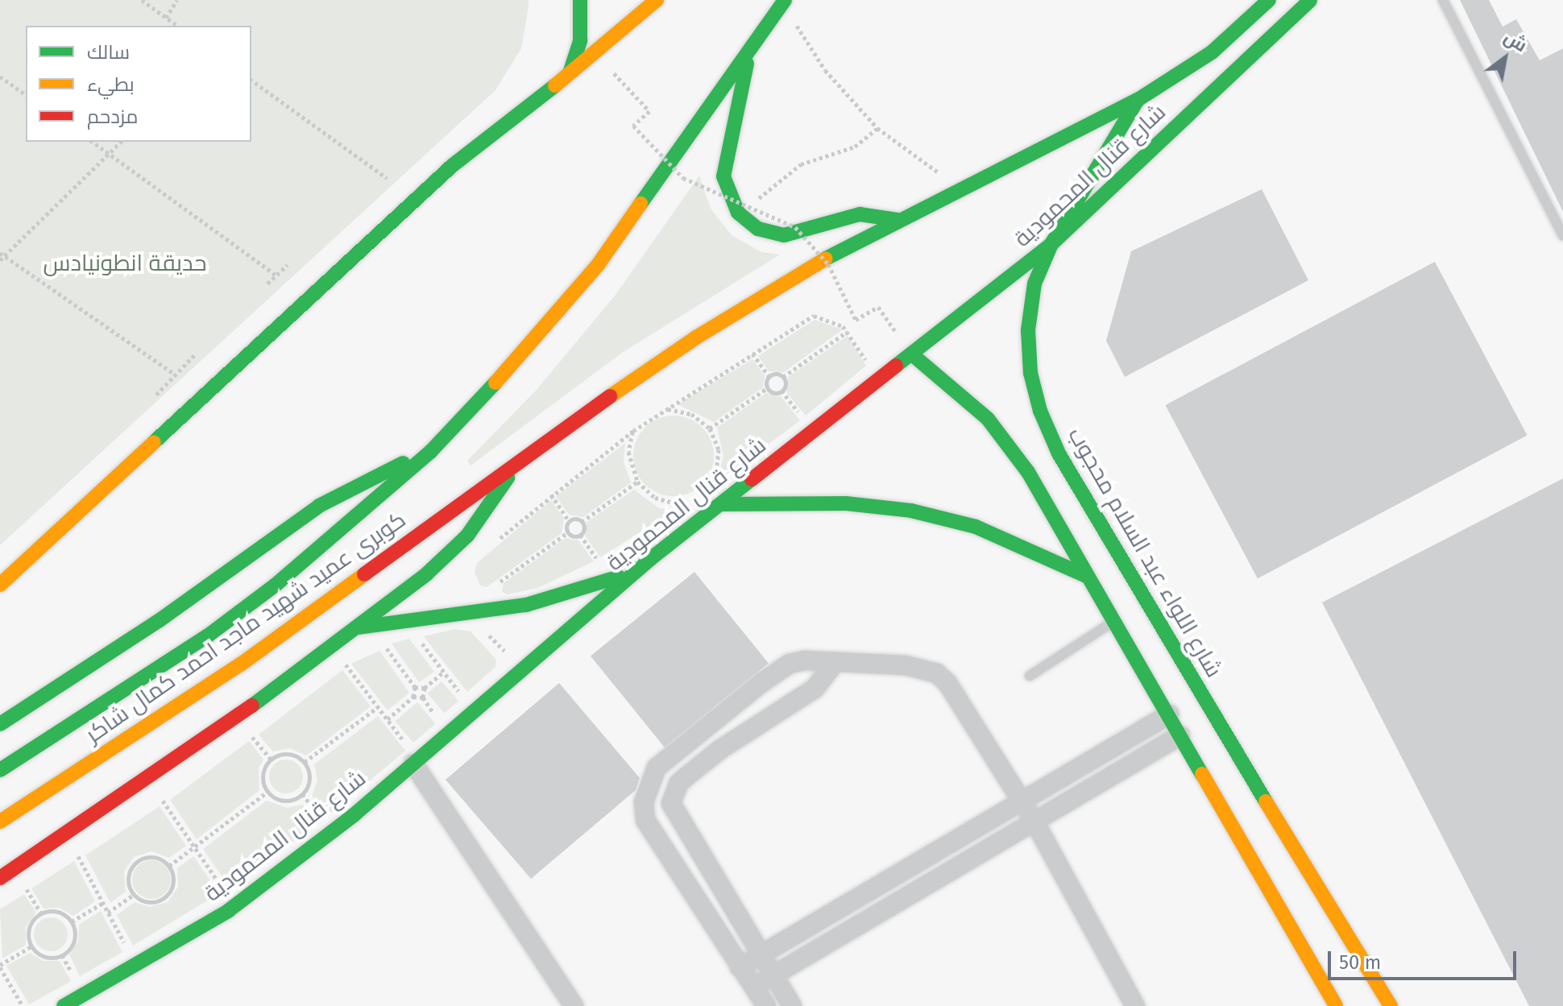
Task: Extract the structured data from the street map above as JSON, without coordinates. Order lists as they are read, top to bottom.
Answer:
{
  "streets": {
    "main road": ["شارع قنال المحمودية", "شارع اللواء عبد السلام محجوب", "كوبرى عميد شهيد ماجد احمد كمال شاكر"]
  },
  "crossings": [
    ["شارع قنال المحمودية", "شارع اللواء عبد السلام محجوب"],
    ["شارع قنال المحمودية", "كوبرى عميد شهيد ماجد احمد كمال شاكر"]
  ],
  "parks": ["حديقة انطونيادس"],
  "legend": ["سالك", "بطيء", "مزدحم"],
  "scale_bar": "50 m",
  "north": "top right"
}
